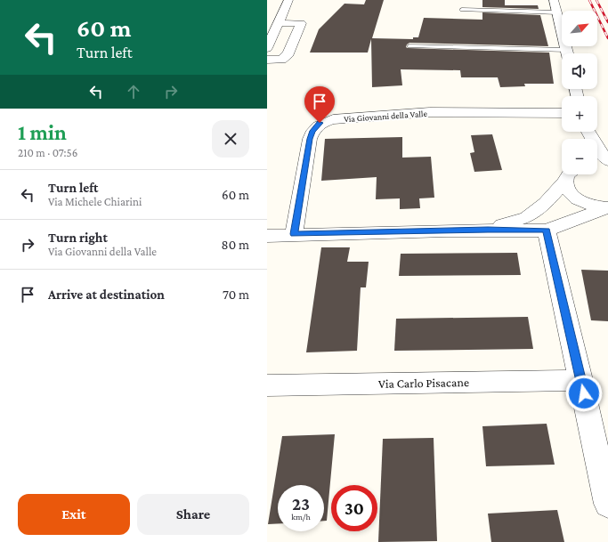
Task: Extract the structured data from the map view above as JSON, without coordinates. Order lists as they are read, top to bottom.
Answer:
{
  "streets": {
    "street": ["Via Giovanni della Valle", "Via Carlo Pisacane"]
  },
  "north": "top right",
  "page": {
    "turn": ["60 m", "Turn left"],
    "map_buttons": ["+", "−"],
    "heading": ["1 min", "210 m · 07:56"],
    "list": [
      {
        "name": "Turn left",
        "note": "Via Michele Chiarini",
        "value": "60 m"
      },
      {
        "name": "Turn right",
        "note": "Via Giovanni della Valle",
        "value": "80 m"
      },
      {
        "name": "Arrive at destination",
        "value": "70 m"
      }
    ],
    "speed": "23 km/h",
    "limit": "30",
    "buttons": ["Exit", "Share"]
  }
}
